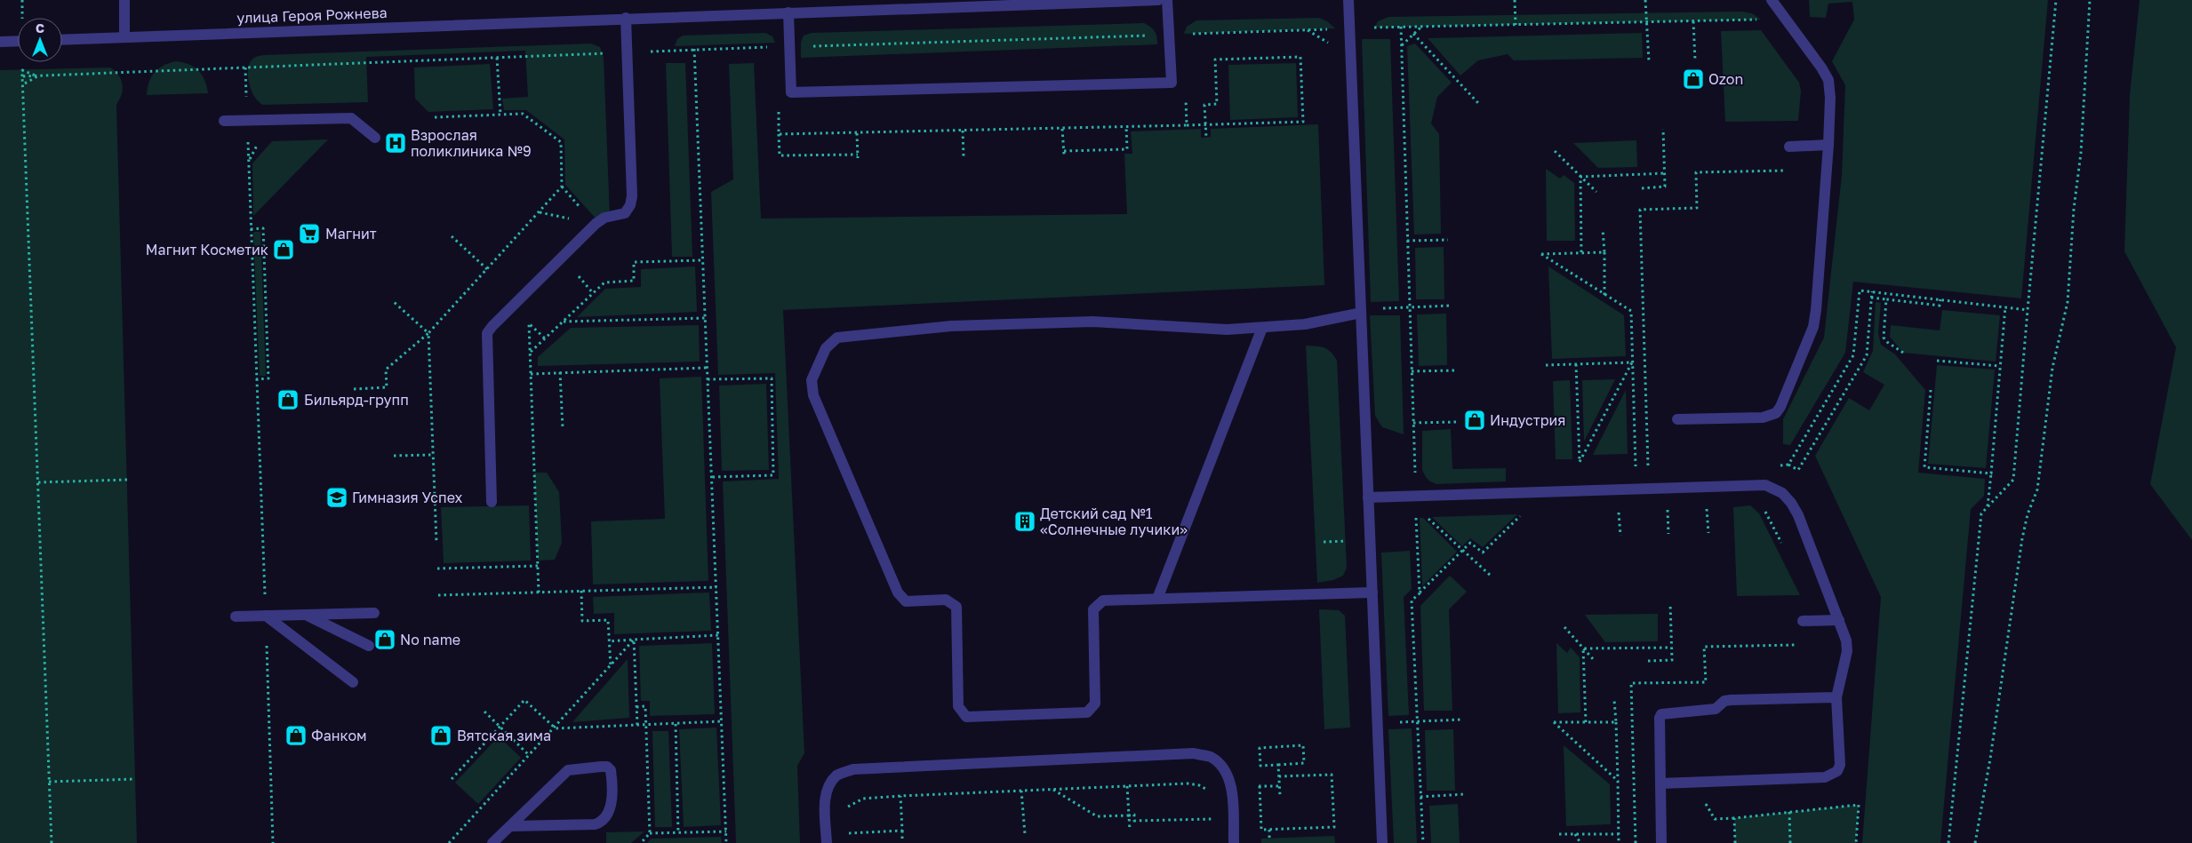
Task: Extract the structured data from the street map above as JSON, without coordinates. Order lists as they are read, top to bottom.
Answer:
{
  "streets": {
    "street": ["улица Героя Рожнева"]
  },
  "places": {
    "shop": [
      "Ozon",
      "Магнит Косметик",
      "Бильярд-групп",
      "Индустрия",
      "No name",
      "Фанком",
      "Вятская зима"
    ],
    "hospital": ["Взрослая поликлиника №9"],
    "supermarket": ["Магнит"],
    "school or university": ["Гимназия Успех"],
    "building": ["Детский сад №1 «Солнечные лучики»"]
  },
  "north": "top"
}
